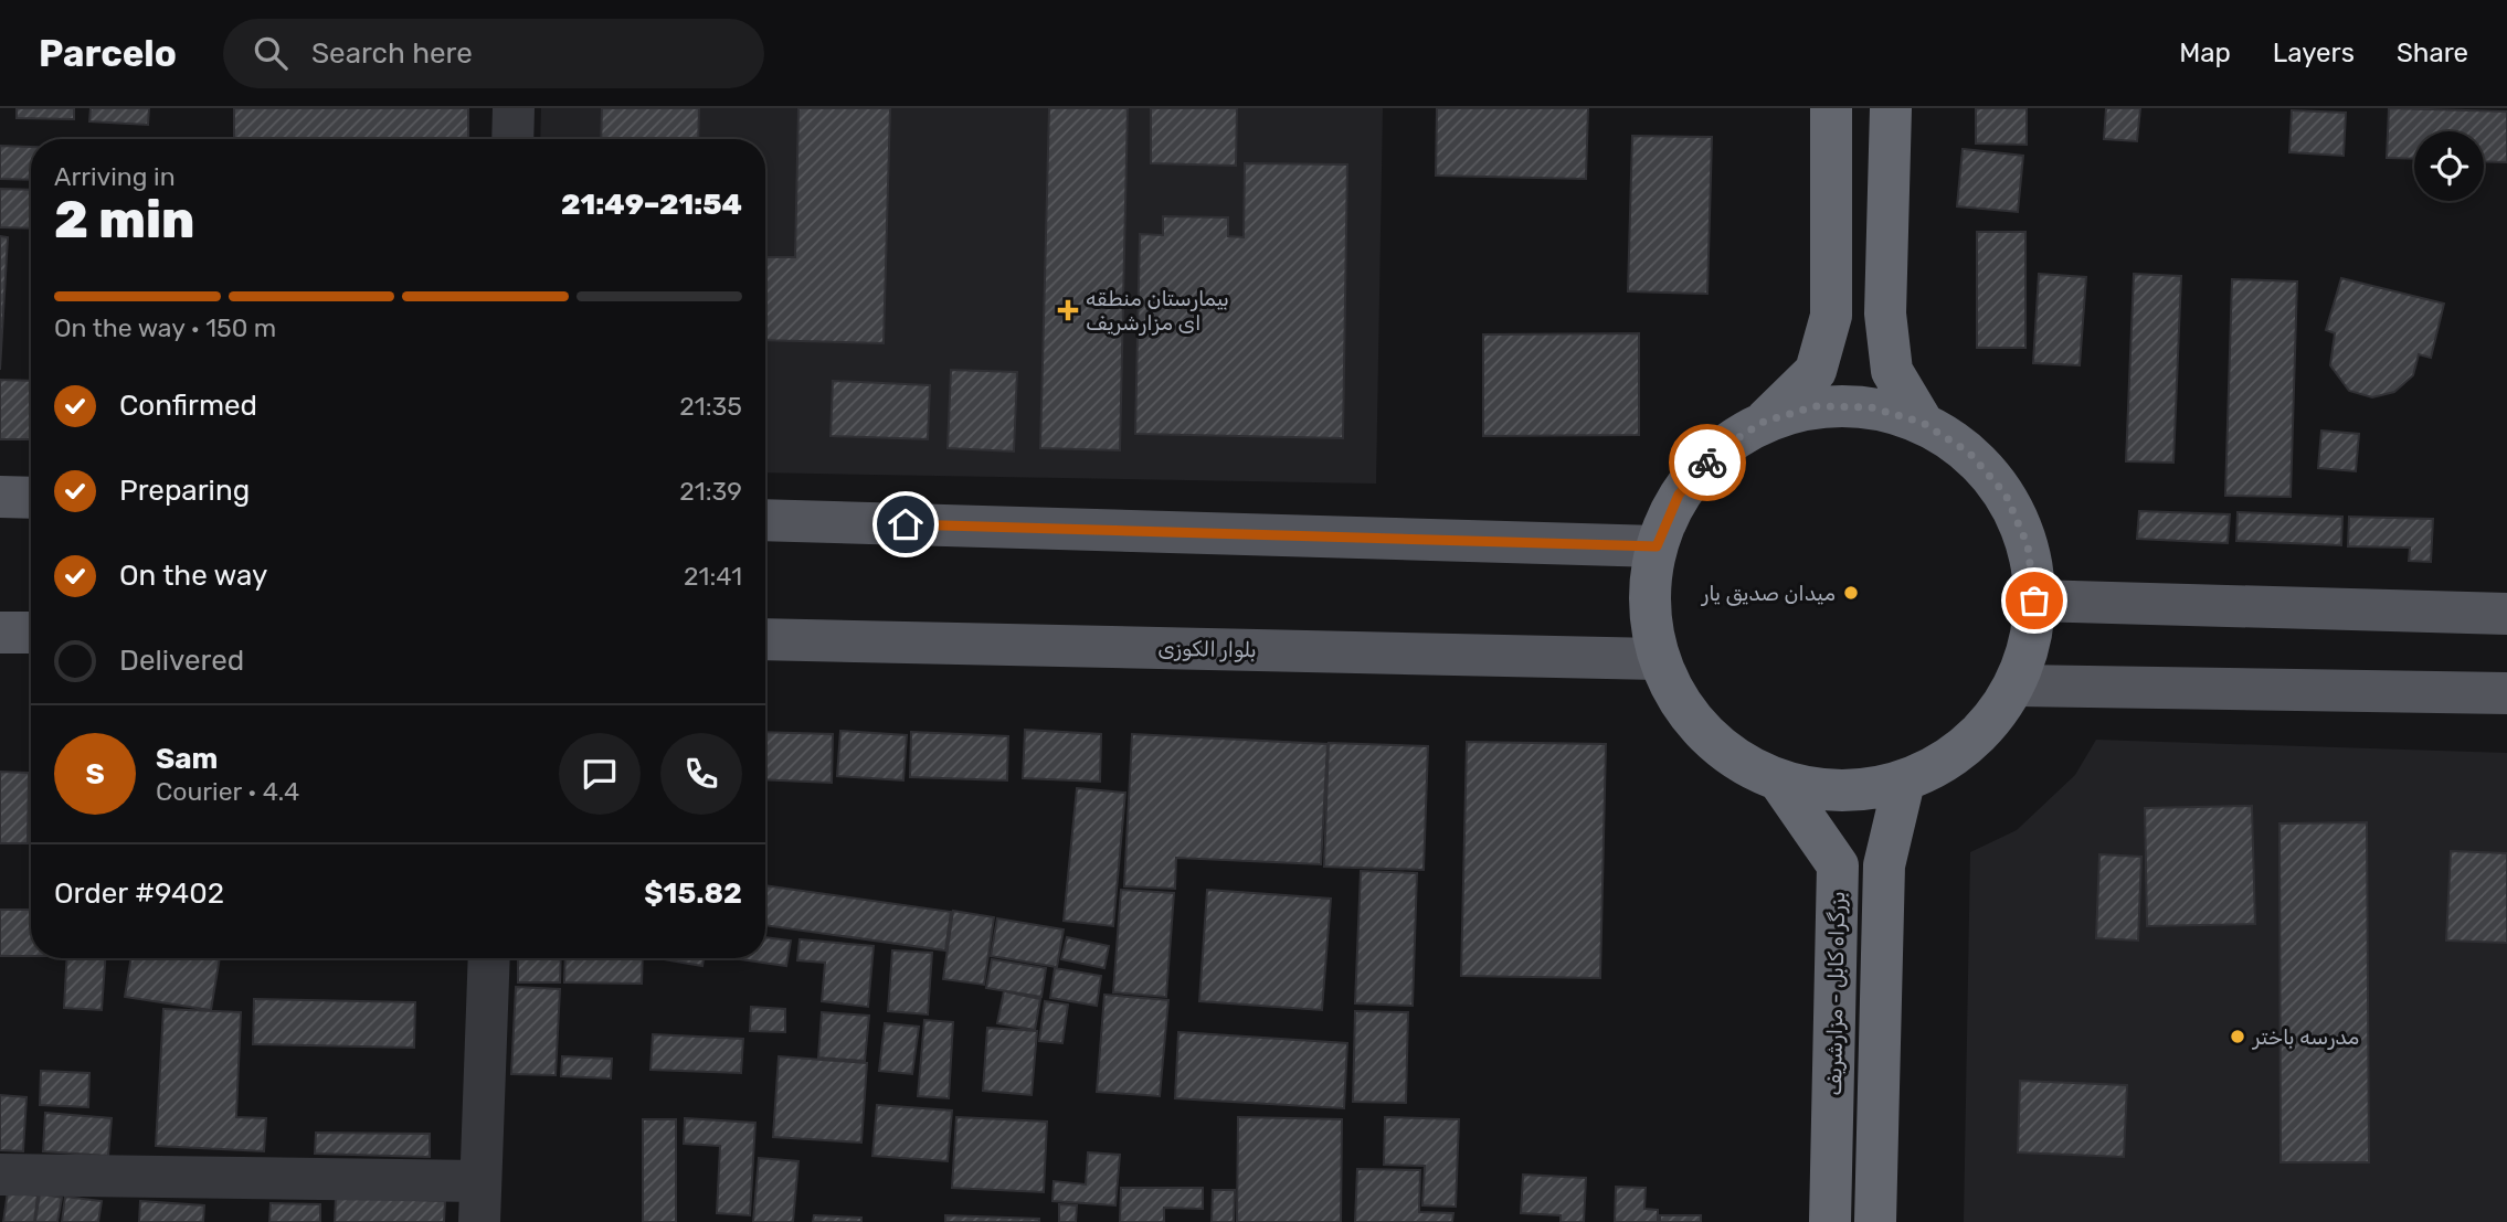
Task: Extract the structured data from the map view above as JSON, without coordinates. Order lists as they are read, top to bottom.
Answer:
{
  "streets": {
    "highway": ["بزرگراه کابل - مزارشریف"],
    "main road": ["بلوار الکوزی"]
  },
  "places": {
    "health": ["بیمارستان منطقه ای مزارشریف"],
    "other": ["میدان صدیق یار", "مدرسه باختر"]
  },
  "page": {
    "header": "Parcelo",
    "search": "Search here",
    "nav": ["Map", "Layers", "Share"],
    "heading": ["2 min", "Arriving in", "21:49–21:54"],
    "panel": [
      "Sam",
      "Courier · 4.4",
      "Order #9402",
      "$15.82"
    ],
    "bar": "On the way · 150 m",
    "list": [
      ["Confirmed", "21:35"],
      ["Preparing", "21:39"],
      ["On the way", "21:41"],
      "Delivered"
    ],
    "round": "S"
  }
}
